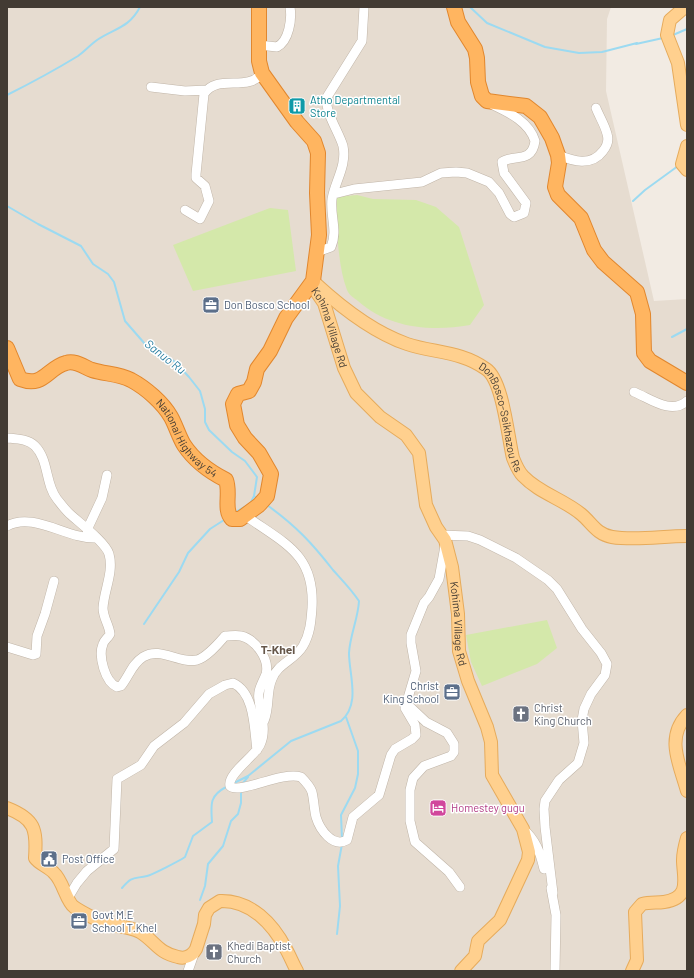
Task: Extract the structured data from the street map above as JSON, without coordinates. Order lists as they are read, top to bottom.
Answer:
{
  "streets": {
    "highway": ["National Highway 54"],
    "main road": ["Kohima Village Rd", "DonBosco-Seikhazou Rs"]
  },
  "crossings": [
    ["Kohima Village Rd", "DonBosco-Seikhazou Rs"]
  ],
  "districts": ["T-Khel"],
  "water": ["Sanuo Ru"],
  "places": {
    "building": ["Atho Departmental Store"],
    "office": ["Don Bosco School", "Christ King School", "Govt M.E School T.Khel"],
    "church": ["Christ King Church", "Khedi Baptist Church"],
    "hotel": ["Homestey gugu"],
    "public building": ["Post Office"]
  }
}
